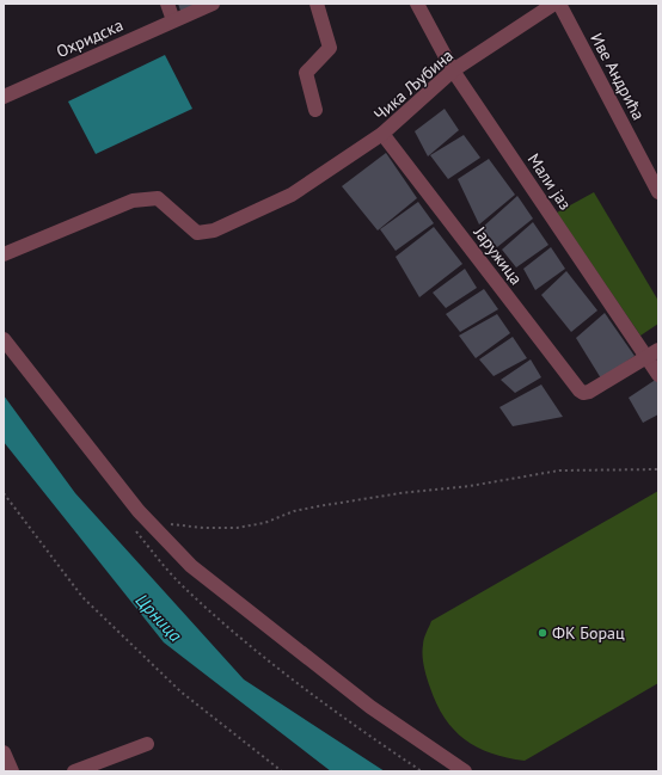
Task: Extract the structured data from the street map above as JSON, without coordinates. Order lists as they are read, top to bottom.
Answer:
{
  "streets": {
    "street": [
      "Охридска",
      "Иве Андрића",
      "Чика Љубина",
      "Мали јаз",
      "Јаружица"
    ]
  },
  "crossings": [
    ["Чика Љубина", "Мали јаз"],
    ["Чика Љубина", "Јаружица"],
    ["Мали јаз", "Јаружица"]
  ],
  "water": ["Црница"],
  "places": ["ФК Борац"]
}
